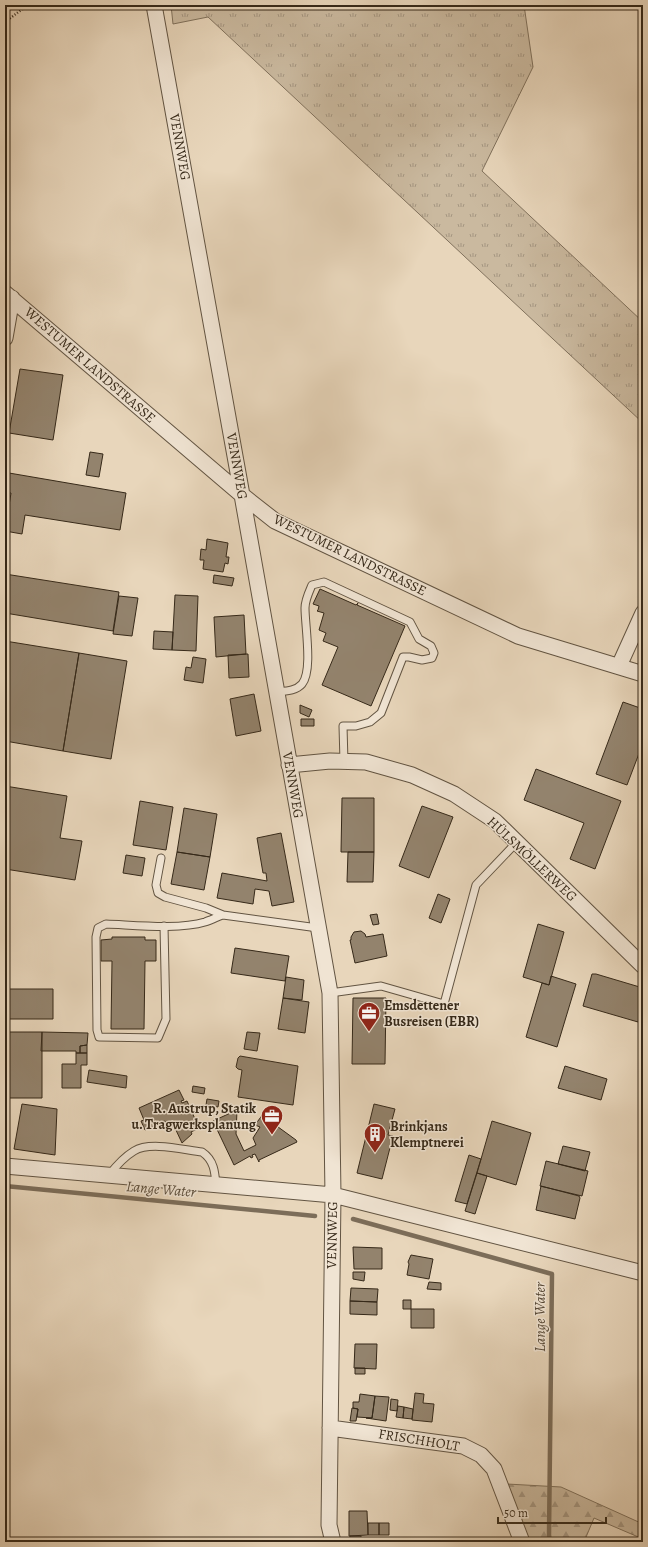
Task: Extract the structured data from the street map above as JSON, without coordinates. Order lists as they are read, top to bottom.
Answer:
{
  "streets": {
    "street": [
      "VENNWEG",
      "WESTUMER LANDSTRASSE",
      "HÜLSMÖLLERWEG",
      "FRISCHHOLT"
    ]
  },
  "crossings": [
    ["VENNWEG", "WESTUMER LANDSTRASSE"],
    ["VENNWEG", "HÜLSMÖLLERWEG"],
    ["VENNWEG", "FRISCHHOLT"]
  ],
  "water": ["Lange Water"],
  "places": {
    "office": ["Emsdettener Busreisen (EBR)", "R. Austrup, Statik u. Tragwerksplanung"],
    "building": ["Brinkjans Klemptnerei"]
  },
  "scale_bar": "50 m"
}
